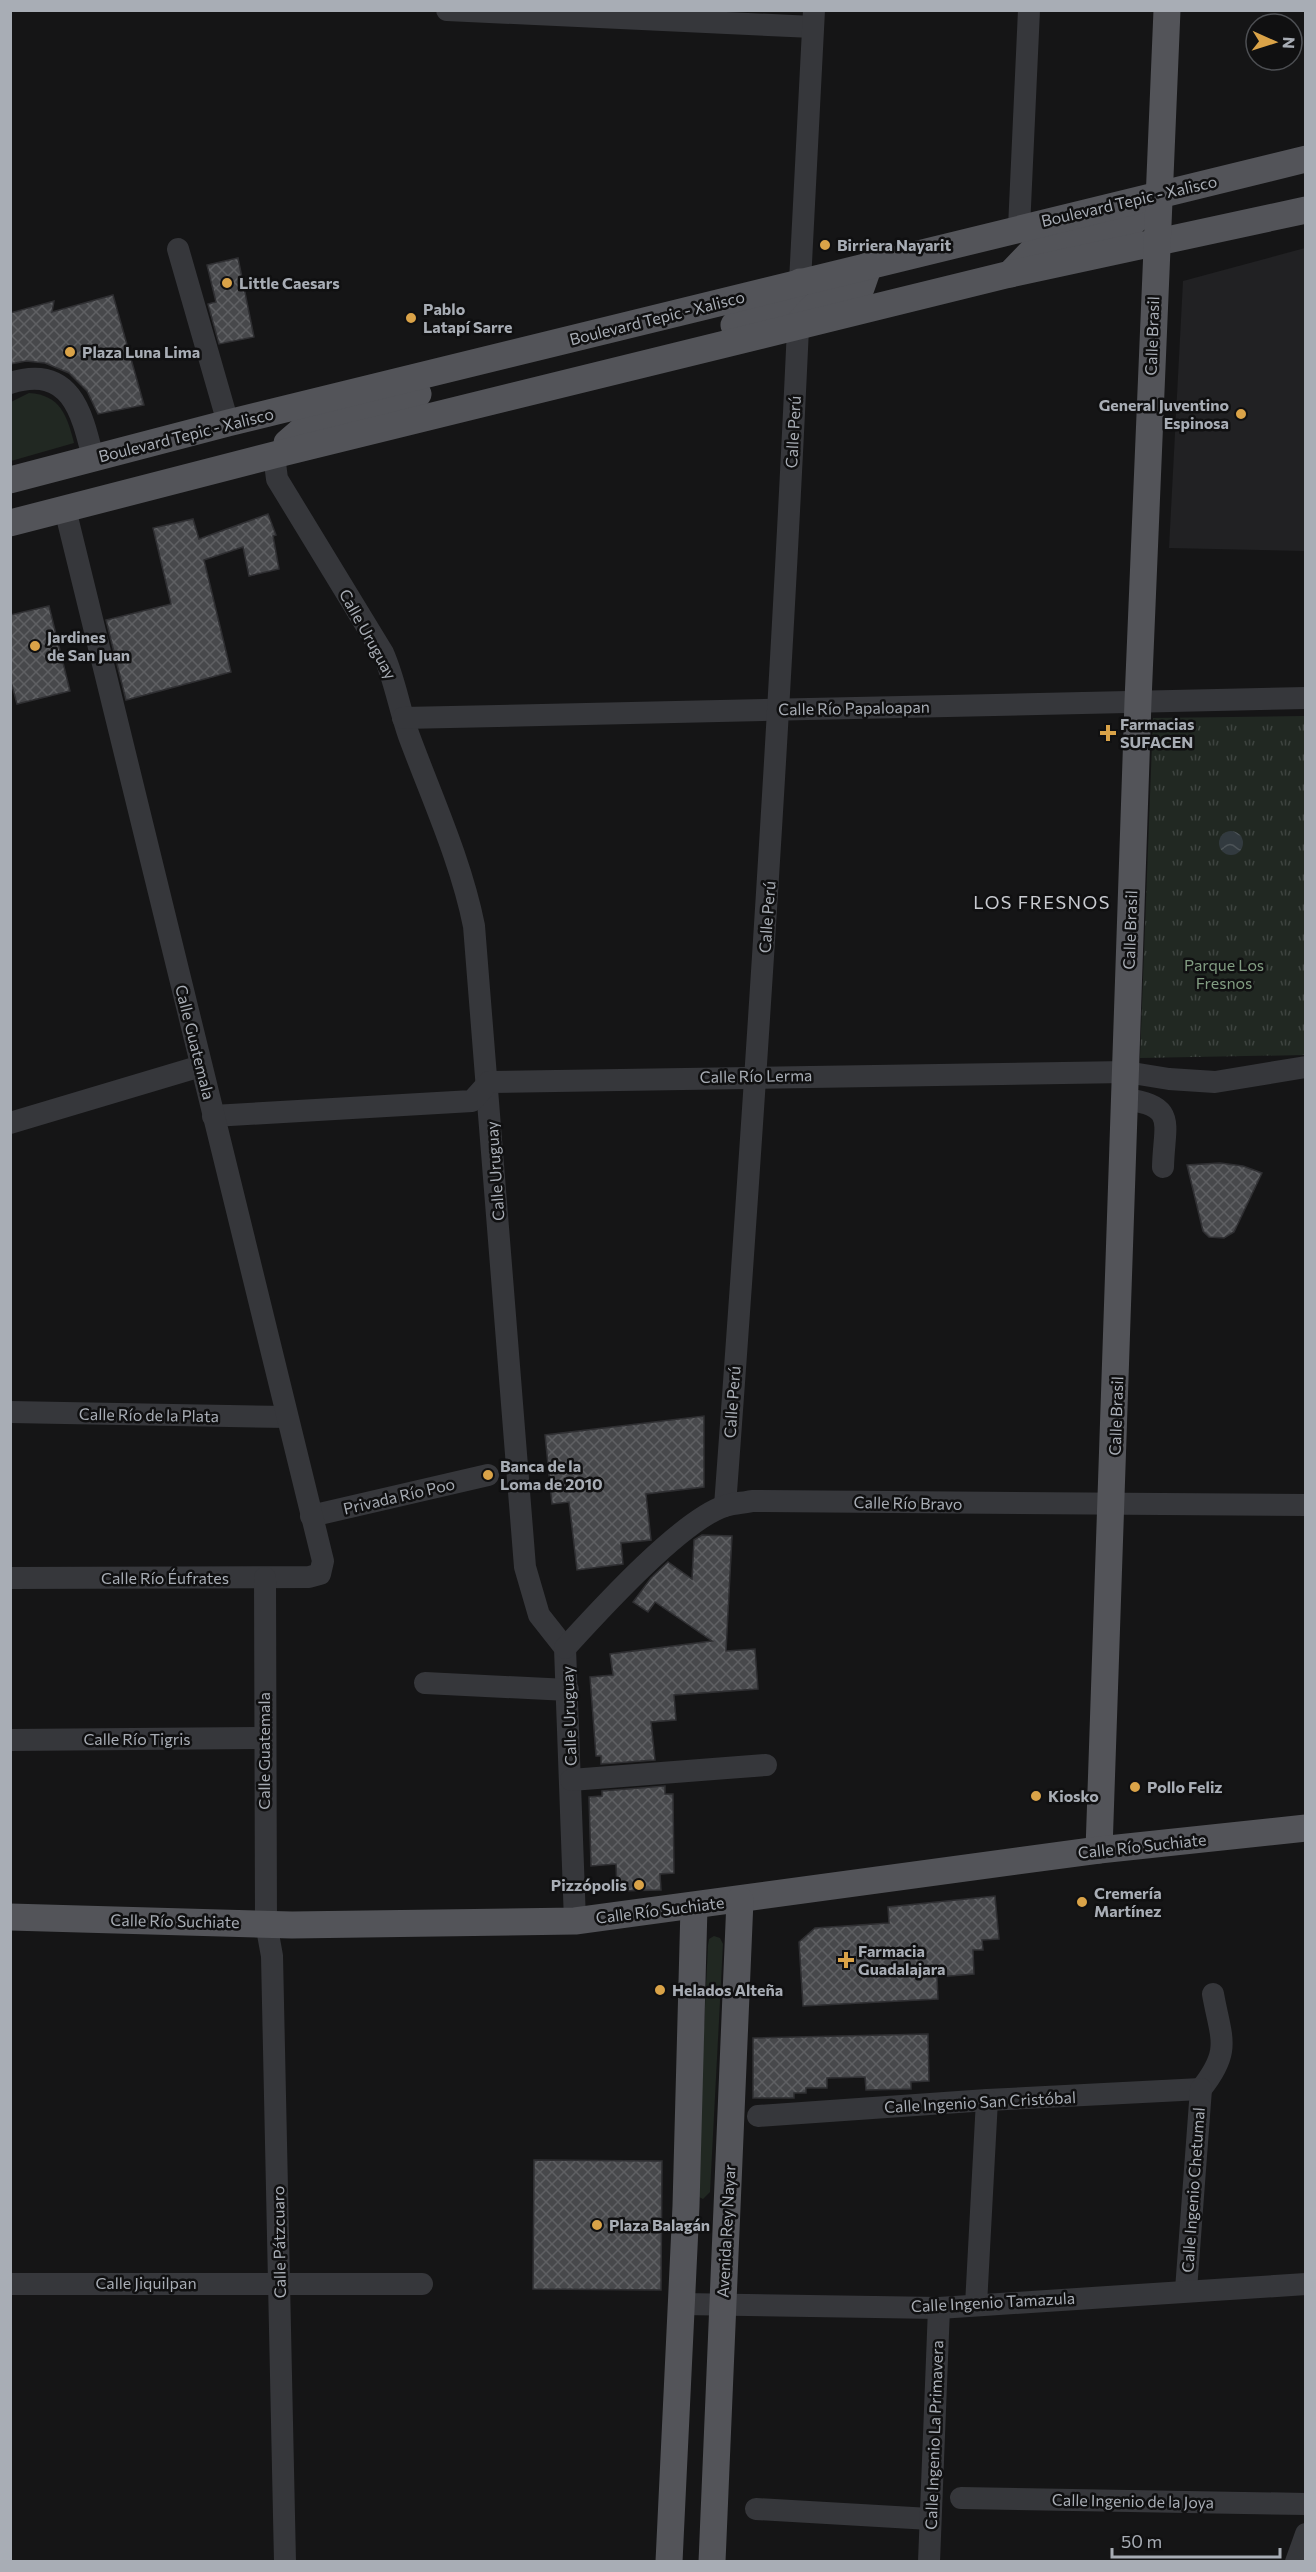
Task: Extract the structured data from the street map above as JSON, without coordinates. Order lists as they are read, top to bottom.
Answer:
{
  "streets": {
    "main road": [
      "Boulevard Tepic - Xalisco",
      "Calle Brasil",
      "Calle Río Suchiate",
      "Avenida Rey Nayar"
    ],
    "street": [
      "Calle Perú",
      "Calle Uruguay",
      "Calle Río Papaloapan",
      "Calle Guatemala",
      "Calle Río Lerma",
      "Calle Río de la Plata",
      "Privada Río Poo",
      "Calle Río Bravo",
      "Calle Río Éufrates",
      "Calle Río Tigris",
      "Calle Ingenio San Cristóbal",
      "Calle Ingenio Chetumal",
      "Calle Pátzcuaro",
      "Calle Jiquilpan",
      "Calle Ingenio Tamazula",
      "Calle Ingenio La Primavera",
      "Calle Ingenio de la Joya"
    ]
  },
  "crossings": [
    ["Boulevard Tepic - Xalisco", "Calle Brasil"],
    ["Calle Brasil", "Calle Río Papaloapan"],
    ["Calle Brasil", "Calle Río Lerma"],
    ["Calle Brasil", "Calle Río Bravo"],
    ["Calle Brasil", "Calle Río Suchiate"],
    ["Calle Perú", "Calle Río Papaloapan"],
    ["Calle Perú", "Calle Río Lerma"],
    ["Calle Perú", "Calle Río Bravo"],
    ["Calle Uruguay", "Calle Río Papaloapan"],
    ["Calle Uruguay", "Calle Río Lerma"],
    ["Calle Uruguay", "Calle Río Bravo"],
    ["Calle Uruguay", "Calle Río Suchiate"],
    ["Calle Guatemala", "Calle Río de la Plata"],
    ["Calle Guatemala", "Privada Río Poo"],
    ["Calle Guatemala", "Calle Río Éufrates"],
    ["Calle Guatemala", "Calle Río Tigris"],
    ["Calle Guatemala", "Calle Río Suchiate"],
    ["Calle Guatemala", "Calle Pátzcuaro"],
    ["Calle Río Suchiate", "Avenida Rey Nayar"],
    ["Calle Río Suchiate", "Calle Pátzcuaro"],
    ["Calle Ingenio San Cristóbal", "Calle Ingenio Chetumal"],
    ["Calle Ingenio Chetumal", "Calle Ingenio Tamazula"],
    ["Avenida Rey Nayar", "Calle Ingenio Tamazula"],
    ["Calle Pátzcuaro", "Calle Jiquilpan"],
    ["Calle Ingenio Tamazula", "Calle Ingenio La Primavera"]
  ],
  "districts": ["LOS FRESNOS"],
  "parks": ["Parque Los Fresnos"],
  "places": {
    "other": [
      "Birriera Nayarit",
      "Little Caesars",
      "Pablo Latapí Sarre",
      "Plaza Luna Lima",
      "General Juventino Espinosa",
      "Jardines de San Juan",
      "Banca de la Loma de 2010",
      "Pollo Feliz",
      "Kiosko",
      "Pizzópolis",
      "Cremería Martínez",
      "Helados Alteña",
      "Plaza Balagán"
    ],
    "health": ["Farmacias SUFACEN", "Farmacia Guadalajara"]
  },
  "scale_bar": "50 m",
  "north": "right"
}
